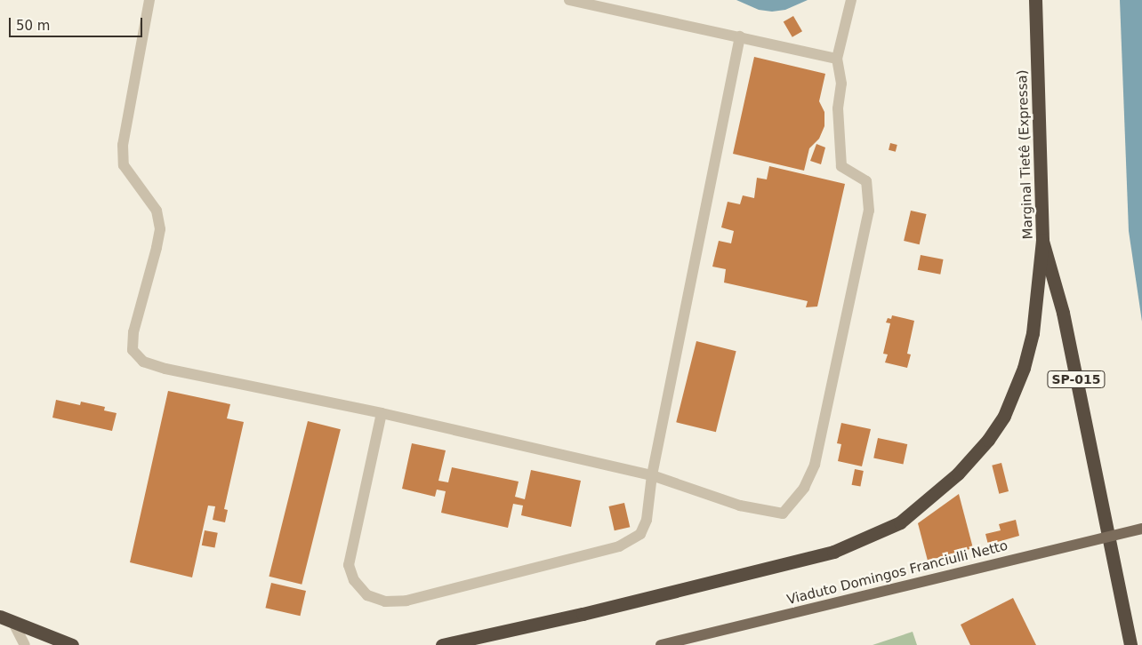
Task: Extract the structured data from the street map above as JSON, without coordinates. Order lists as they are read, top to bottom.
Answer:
{
  "streets": {
    "highway": ["Marginal Tietê (Expressa)", "SP-015"],
    "main road": ["Viaduto Domingos Franciulli Netto"]
  },
  "scale_bar": "50 m"
}
